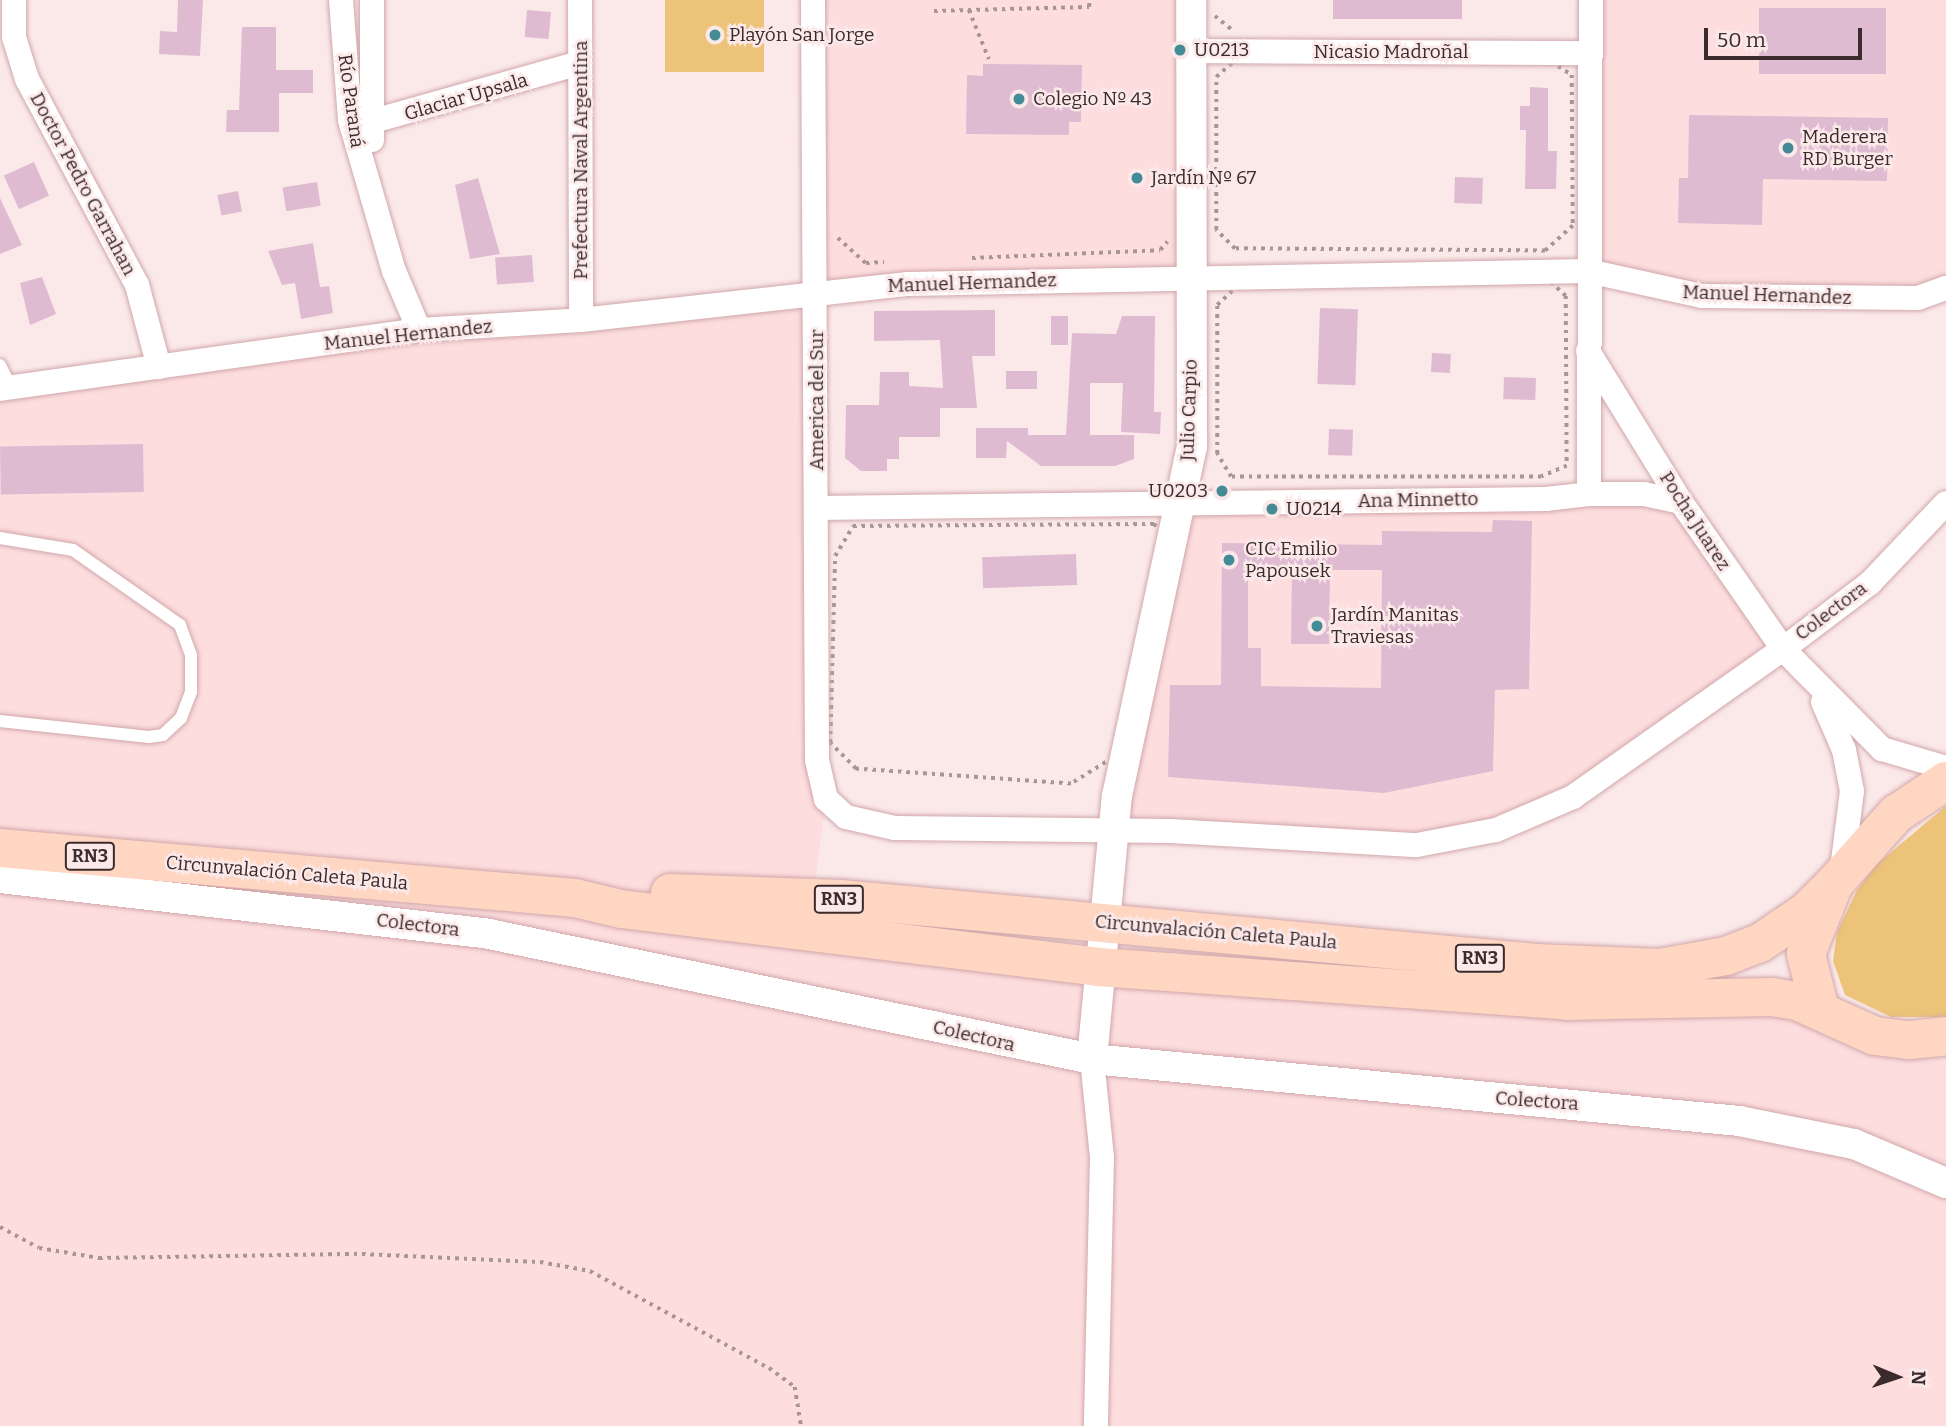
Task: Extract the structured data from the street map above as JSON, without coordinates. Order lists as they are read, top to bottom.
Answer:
{
  "streets": {
    "highway": ["RN3", "Circunvalación Caleta Paula"],
    "street": [
      "Nicasio Madroñal",
      "Glaciar Upsala",
      "Río Paraná",
      "Prefectura Naval Argentina",
      "Doctor Pedro Garrahan",
      "Manuel Hernandez",
      "America del Sur",
      "Julio Carpio",
      "Ana Minnetto",
      "Pocha Juarez",
      "Colectora"
    ]
  },
  "crossings": [
    ["Nicasio Madroñal", "Julio Carpio"],
    ["Glaciar Upsala", "Río Paraná"],
    ["Glaciar Upsala", "Prefectura Naval Argentina"],
    ["Río Paraná", "Manuel Hernandez"],
    ["Prefectura Naval Argentina", "Manuel Hernandez"],
    ["Doctor Pedro Garrahan", "Manuel Hernandez"],
    ["Manuel Hernandez", "America del Sur"],
    ["Manuel Hernandez", "Julio Carpio"],
    ["America del Sur", "Ana Minnetto"],
    ["America del Sur", "Colectora"],
    ["Julio Carpio", "Ana Minnetto"],
    ["Julio Carpio", "Colectora"],
    ["Julio Carpio", "Circunvalación Caleta Paula"],
    ["Ana Minnetto", "Pocha Juarez"],
    ["Pocha Juarez", "Colectora"],
    ["RN3", "Circunvalación Caleta Paula"]
  ],
  "places": [
    "Playón San Jorge",
    "U0213",
    "Colegio Nº 43",
    "Maderera RD Burger",
    "Jardín Nº 67",
    "U0203",
    "U0214",
    "CIC Emilio Papousek",
    "Jardín Manitas Traviesas"
  ],
  "scale_bar": "50 m",
  "north": "right"
}
